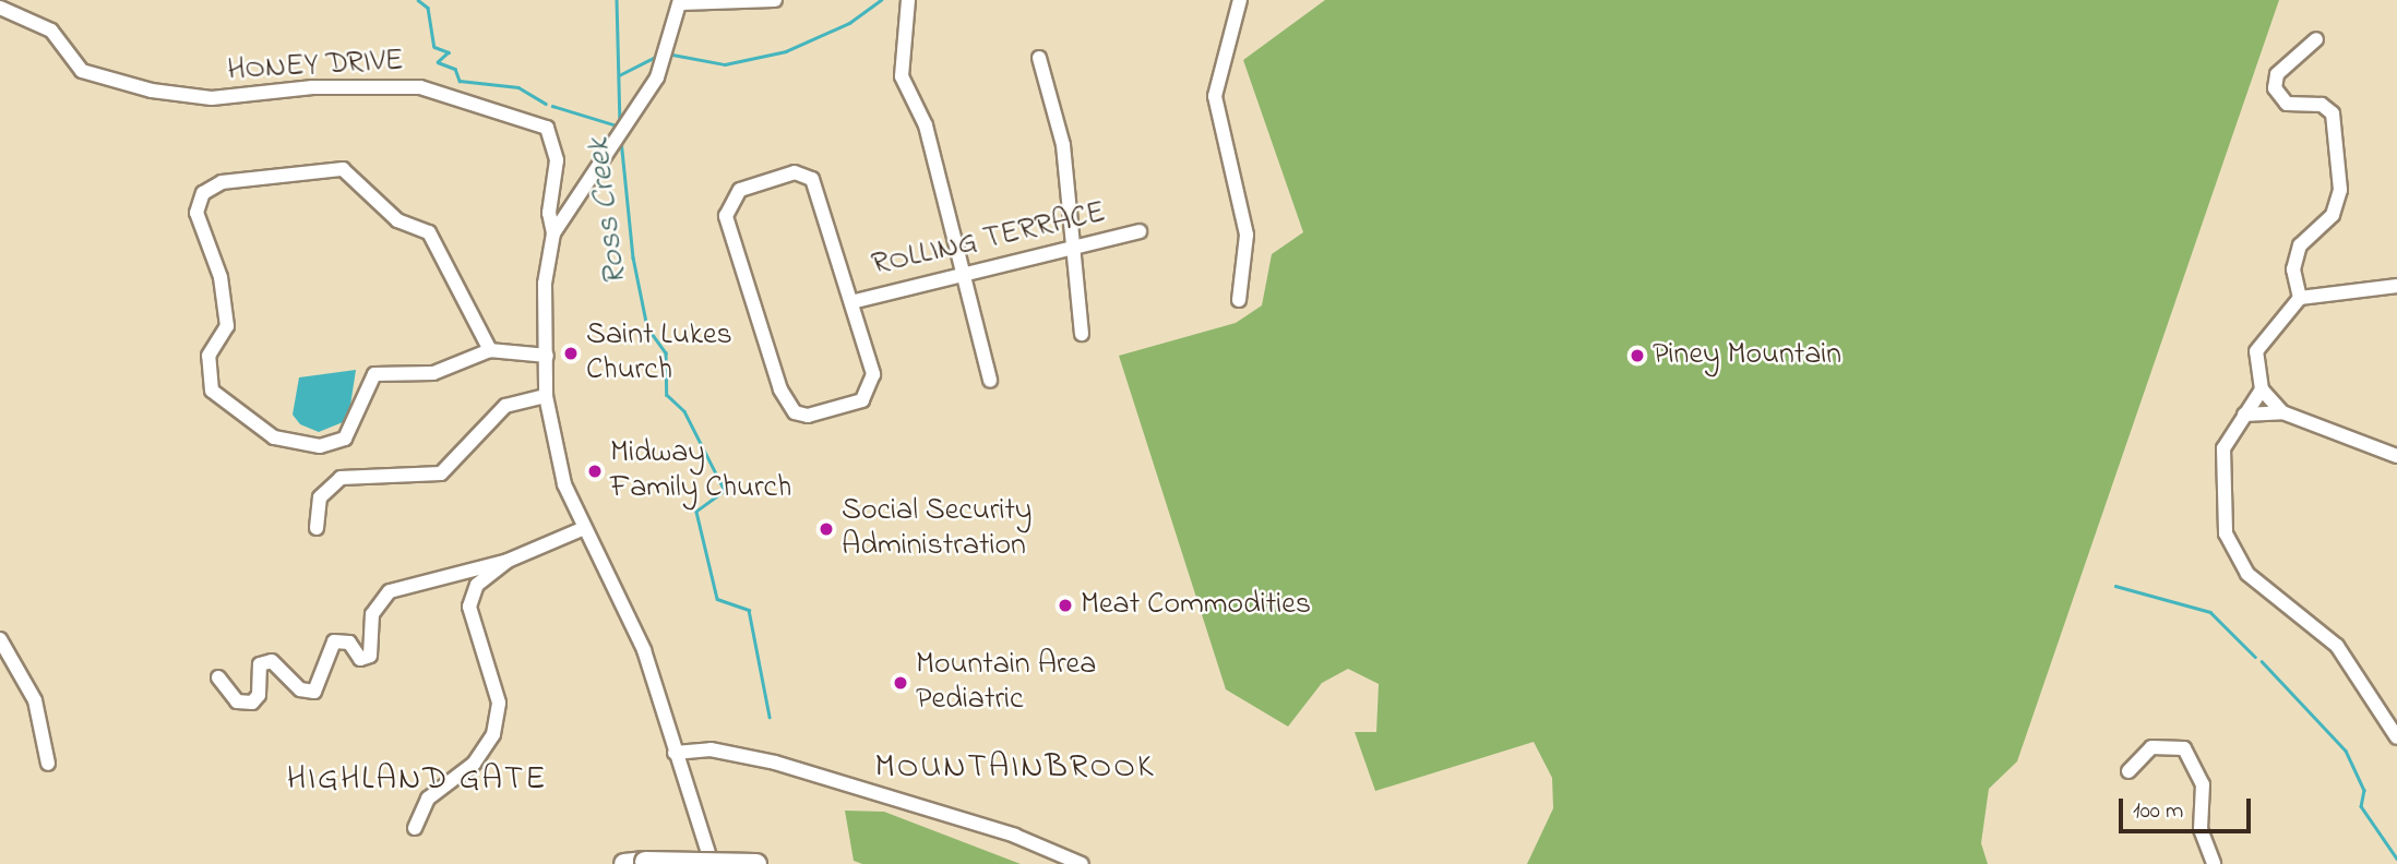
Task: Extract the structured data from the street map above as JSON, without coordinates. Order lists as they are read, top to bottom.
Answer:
{
  "streets": {
    "street": ["HONEY DRIVE", "ROLLING TERRACE"]
  },
  "districts": ["MOUNTAINBROOK", "HIGHLAND GATE"],
  "water": ["Ross Creek"],
  "places": [
    "Saint Lukes Church",
    "Piney Mountain",
    "Midway Family Church",
    "Social Security Administration",
    "Meat Commodities",
    "Mountain Area Pediatric"
  ],
  "scale_bar": "100 m"
}
